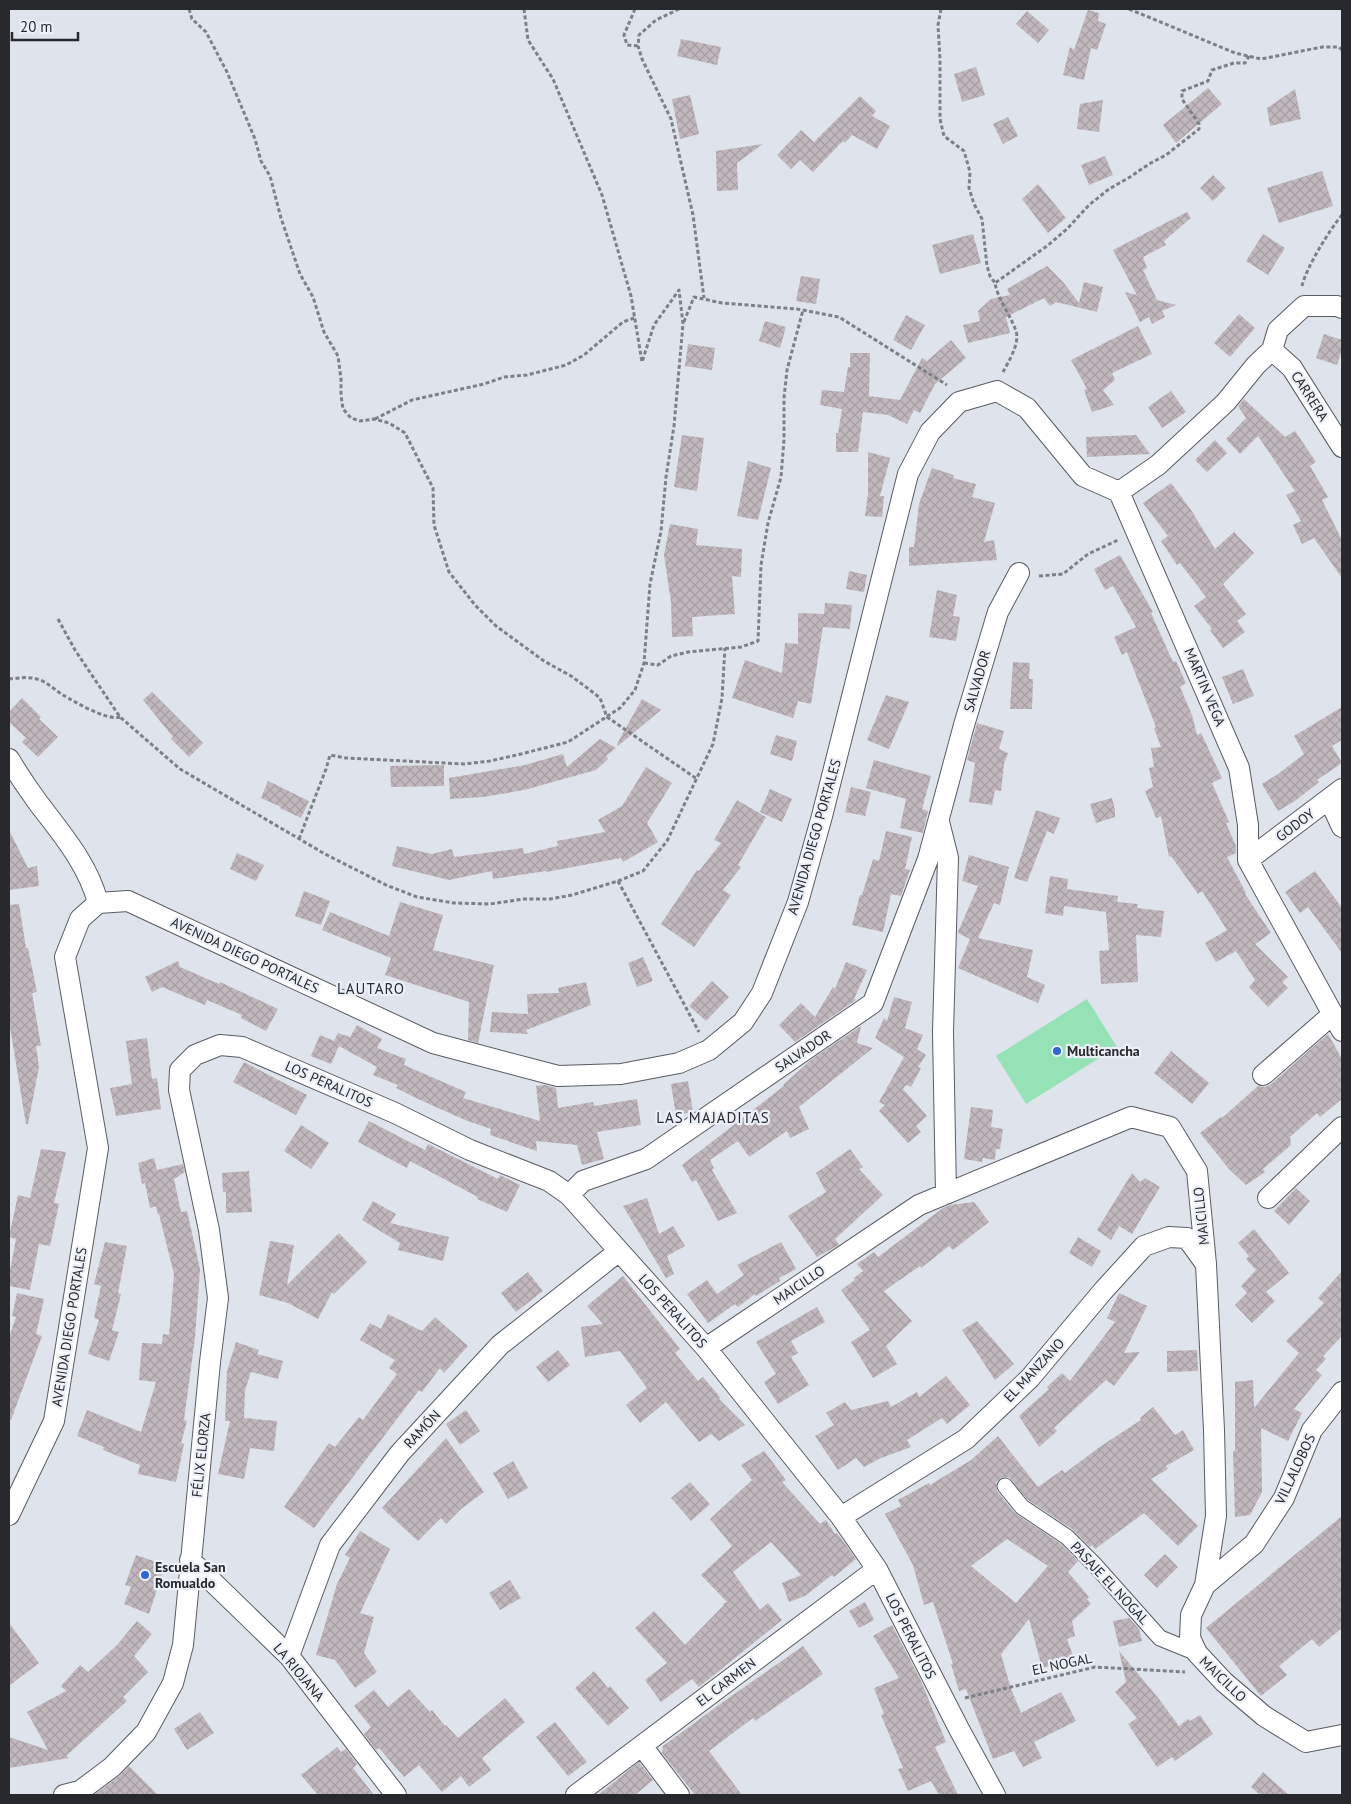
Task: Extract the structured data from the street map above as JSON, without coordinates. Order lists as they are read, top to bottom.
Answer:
{
  "streets": {
    "street": [
      "CARRERA",
      "SALVADOR",
      "MARTIN VEGA",
      "GODOY",
      "AVENIDA DIEGO PORTALES",
      "LOS PERALITOS",
      "MAICILLO",
      "EL MANZANO",
      "RAMÓN",
      "FÉLIX ELORZA",
      "VILLALOBOS",
      "PASAJE EL NOGAL",
      "LA RIOJANA",
      "EL CARMEN"
    ],
    "path": ["EL NOGAL"]
  },
  "crossings": [
    ["SALVADOR", "LOS PERALITOS"],
    ["SALVADOR", "MAICILLO"],
    ["MARTIN VEGA", "GODOY"],
    ["LOS PERALITOS", "MAICILLO"],
    ["LOS PERALITOS", "EL MANZANO"],
    ["LOS PERALITOS", "RAMÓN"],
    ["LOS PERALITOS", "FÉLIX ELORZA"],
    ["LOS PERALITOS", "EL NOGAL"],
    ["LOS PERALITOS", "EL CARMEN"],
    ["MAICILLO", "EL MANZANO"],
    ["MAICILLO", "VILLALOBOS"],
    ["MAICILLO", "PASAJE EL NOGAL"],
    ["MAICILLO", "EL NOGAL"],
    ["RAMÓN", "LA RIOJANA"],
    ["FÉLIX ELORZA", "LA RIOJANA"]
  ],
  "districts": ["LAUTARO", "LAS MAJADITAS"],
  "places": ["Multicancha", "Escuela San Romualdo"],
  "scale_bar": "20 m"
}
